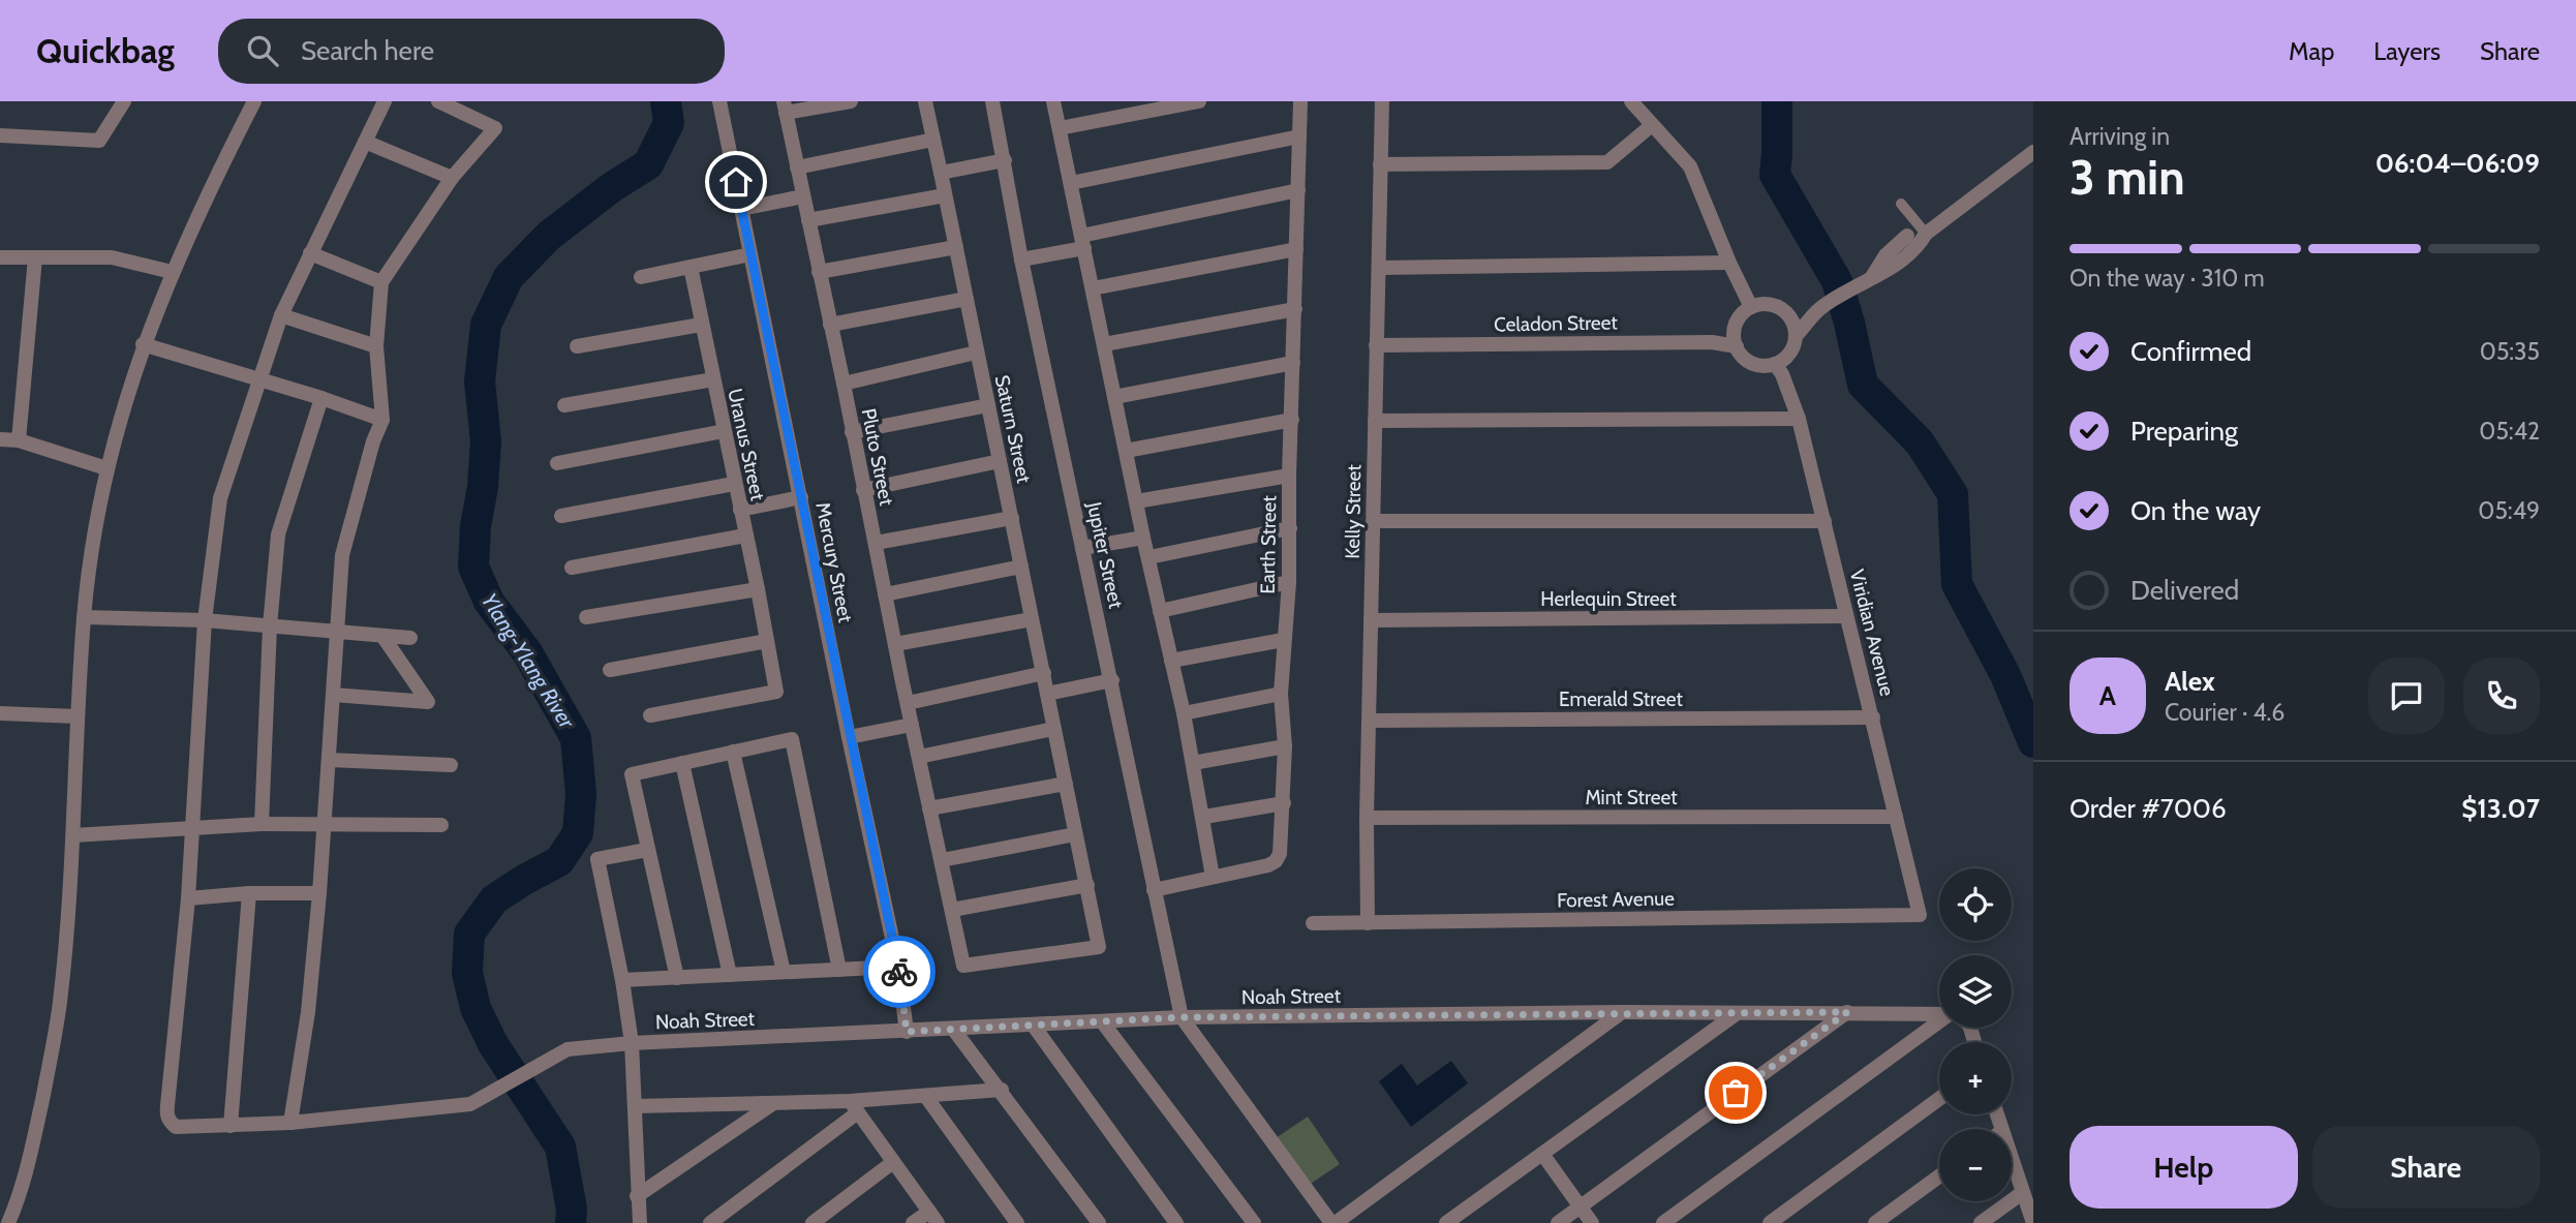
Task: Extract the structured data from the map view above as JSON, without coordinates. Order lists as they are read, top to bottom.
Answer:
{
  "streets": {
    "street": [
      "Celadon Street",
      "Saturn Street",
      "Uranus Street",
      "Pluto Street",
      "Kelly Street",
      "Earth Street",
      "Jupiter Street",
      "Mercury Street",
      "Herlequin Street",
      "Viridian Avenue",
      "Emerald Street",
      "Mint Street",
      "Forest Avenue",
      "Noah Street"
    ]
  },
  "crossings": [
    ["Celadon Street", "Kelly Street"],
    ["Celadon Street", "Viridian Avenue"],
    ["Saturn Street", "Pluto Street"],
    ["Kelly Street", "Herlequin Street"],
    ["Kelly Street", "Emerald Street"],
    ["Kelly Street", "Mint Street"],
    ["Kelly Street", "Forest Avenue"],
    ["Earth Street", "Jupiter Street"],
    ["Jupiter Street", "Noah Street"],
    ["Mercury Street", "Noah Street"],
    ["Herlequin Street", "Viridian Avenue"],
    ["Viridian Avenue", "Emerald Street"],
    ["Viridian Avenue", "Mint Street"],
    ["Viridian Avenue", "Forest Avenue"]
  ],
  "water": ["Ylang-Ylang River"],
  "page": {
    "header": "Quickbag",
    "search": "Search here",
    "nav": ["Map", "Layers", "Share"],
    "heading": ["3 min", "Arriving in", "06:04–06:09"],
    "panel": [
      "Alex",
      "Courier · 4.6",
      "Order #7006",
      "$13.07"
    ],
    "bar": "On the way · 310 m",
    "list": [
      ["Confirmed", "05:35"],
      ["Preparing", "05:42"],
      ["On the way", "05:49"],
      "Delivered"
    ],
    "round": "A",
    "map_buttons": ["+", "−"],
    "buttons": ["Help", "Share"]
  }
}
